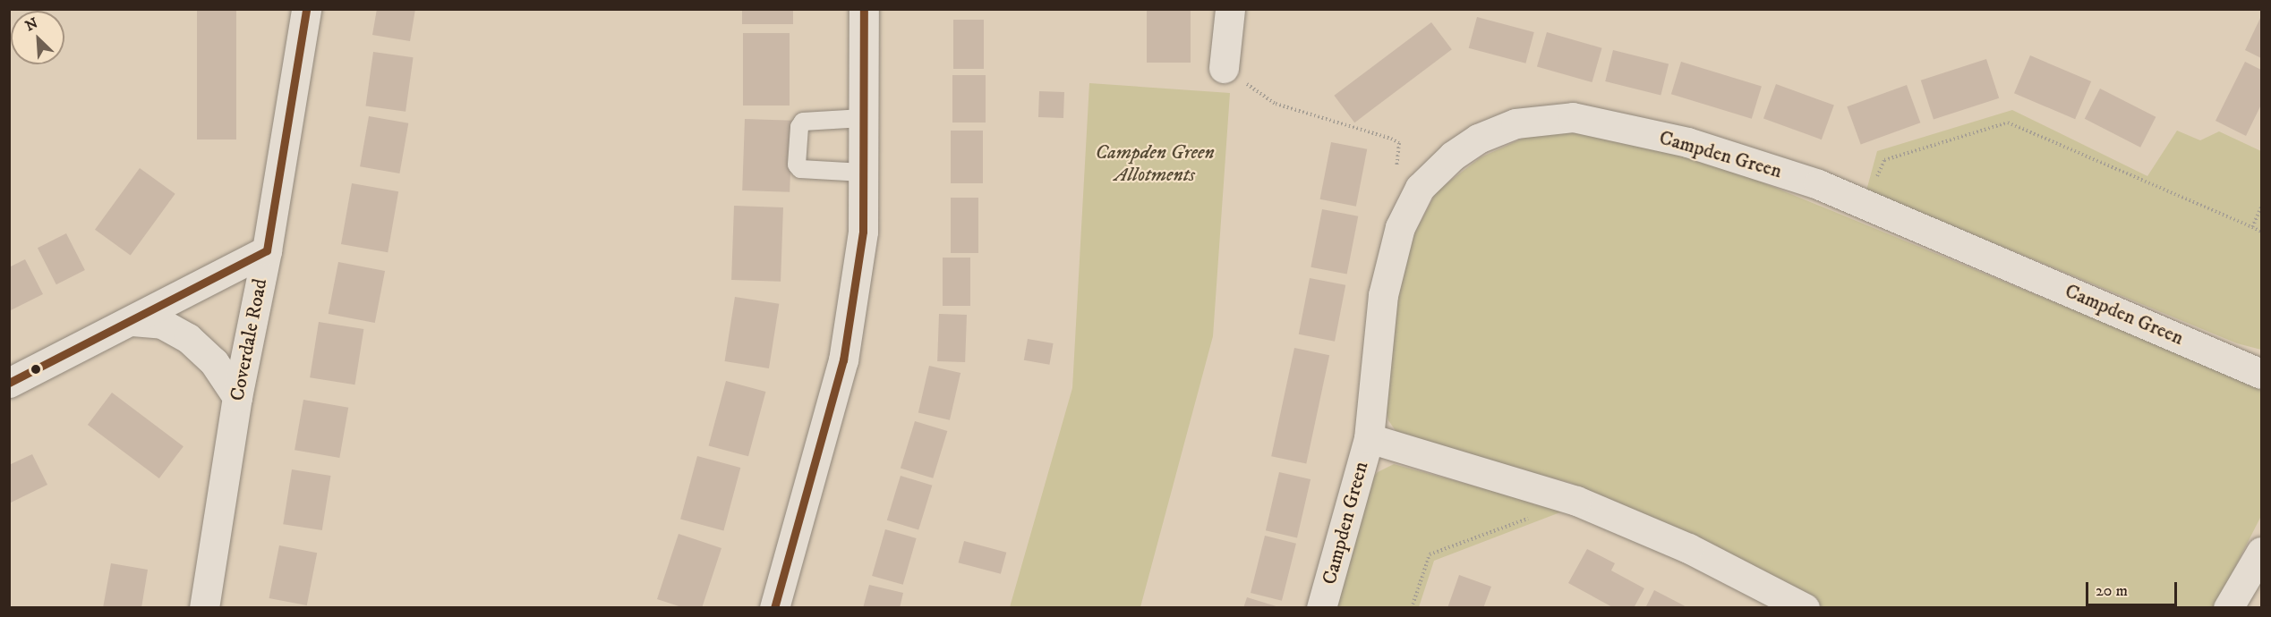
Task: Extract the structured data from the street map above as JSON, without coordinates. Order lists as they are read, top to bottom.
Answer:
{
  "streets": {
    "street": ["Campden Green", "Coverdale Road"]
  },
  "parks": ["Campden Green Allotments"],
  "scale_bar": "20 m",
  "north": "top left"
}
